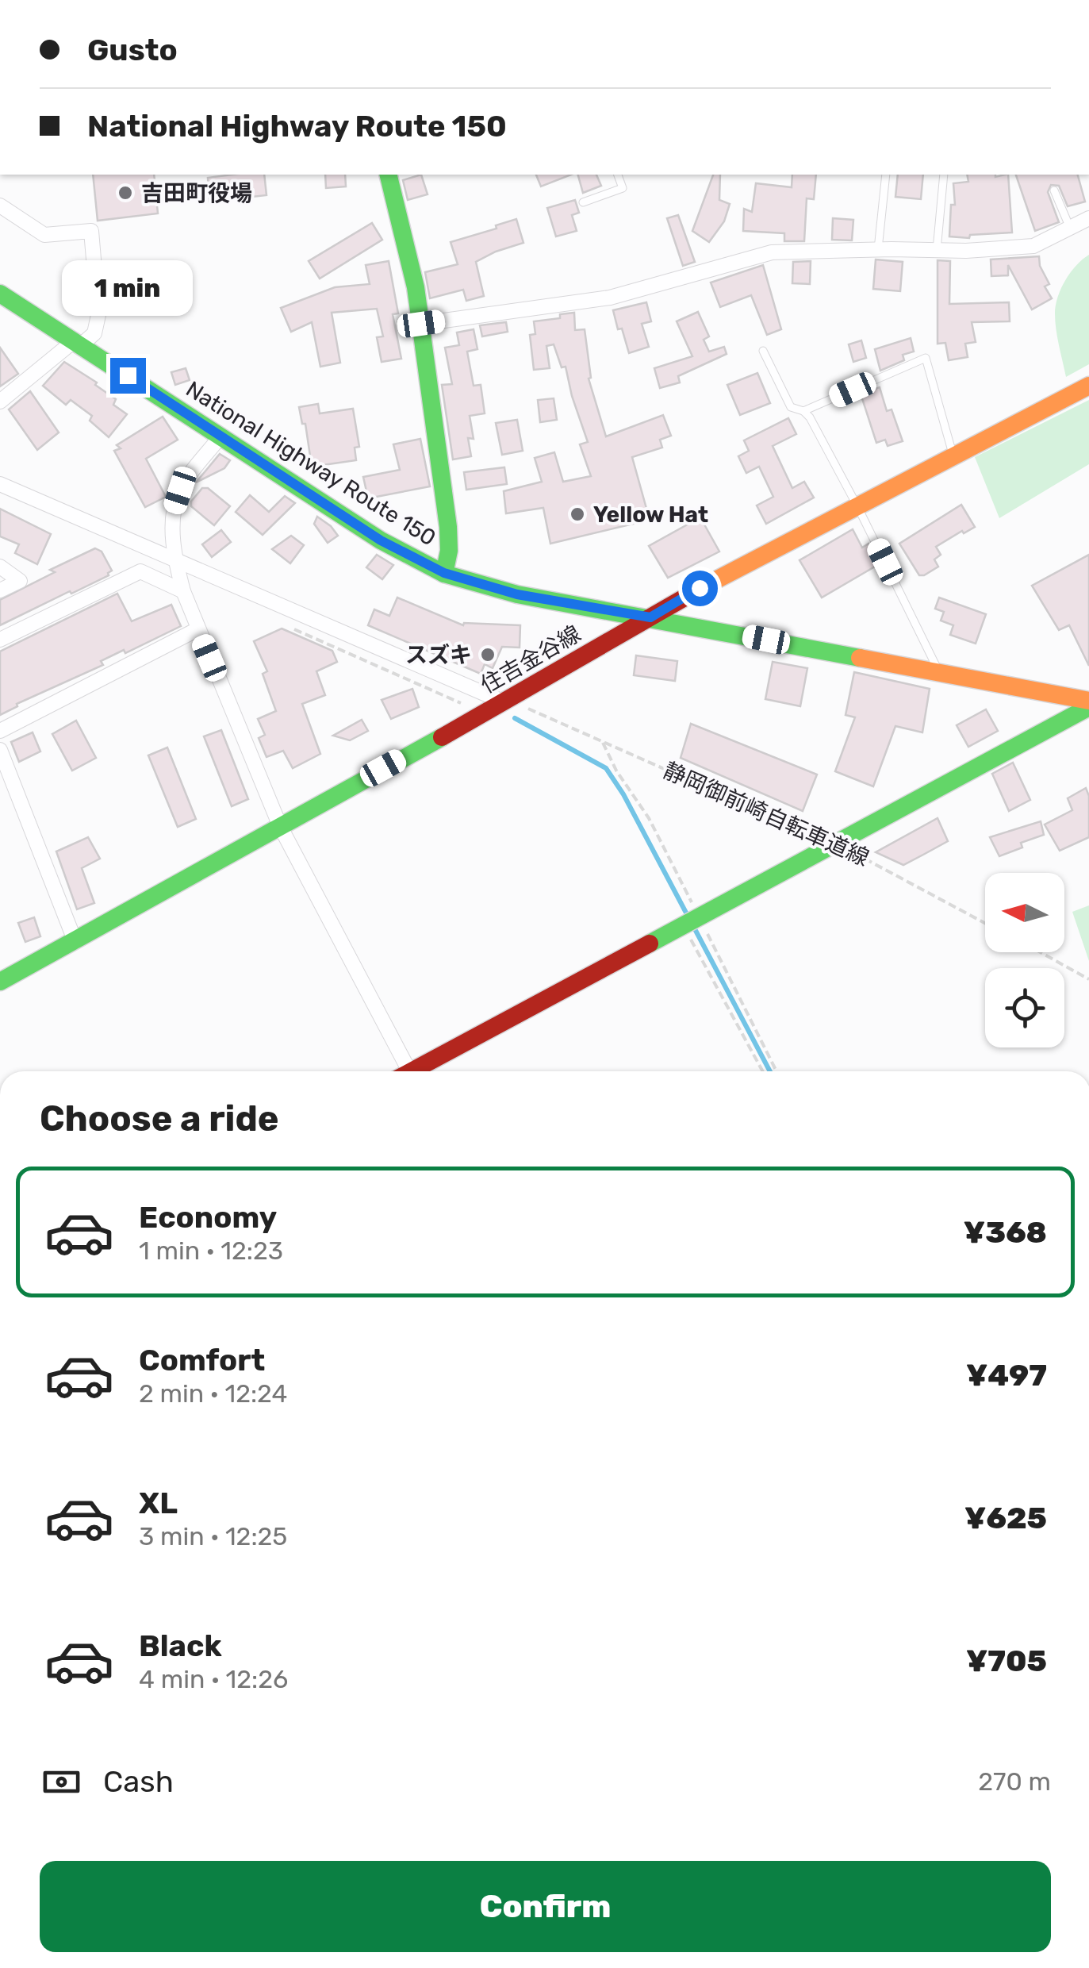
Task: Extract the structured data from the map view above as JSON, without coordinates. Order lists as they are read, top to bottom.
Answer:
{
  "streets": {
    "main road": ["National Highway Route 150", "住吉金谷線"],
    "path": ["静岡御前崎自転車道線"]
  },
  "crossings": [
    ["National Highway Route 150", "住吉金谷線"]
  ],
  "places": ["吉田町役場", "Yellow Hat", "スズキ"],
  "north": "left",
  "page": {
    "banner": ["Gusto", "National Highway Route 150"],
    "bubble": "1 min",
    "heading": "Choose a ride",
    "list": [
      {
        "name": "Economy",
        "note": "1 min · 12:23",
        "value": "¥368"
      },
      {
        "name": "Comfort",
        "note": "2 min · 12:24",
        "value": "¥497"
      },
      {
        "name": "XL",
        "note": "3 min · 12:25",
        "value": "¥625"
      },
      {
        "name": "Black",
        "note": "4 min · 12:26",
        "value": "¥705"
      }
    ],
    "pay": ["Cash", "270 m"],
    "buttons": "Confirm"
  }
}
